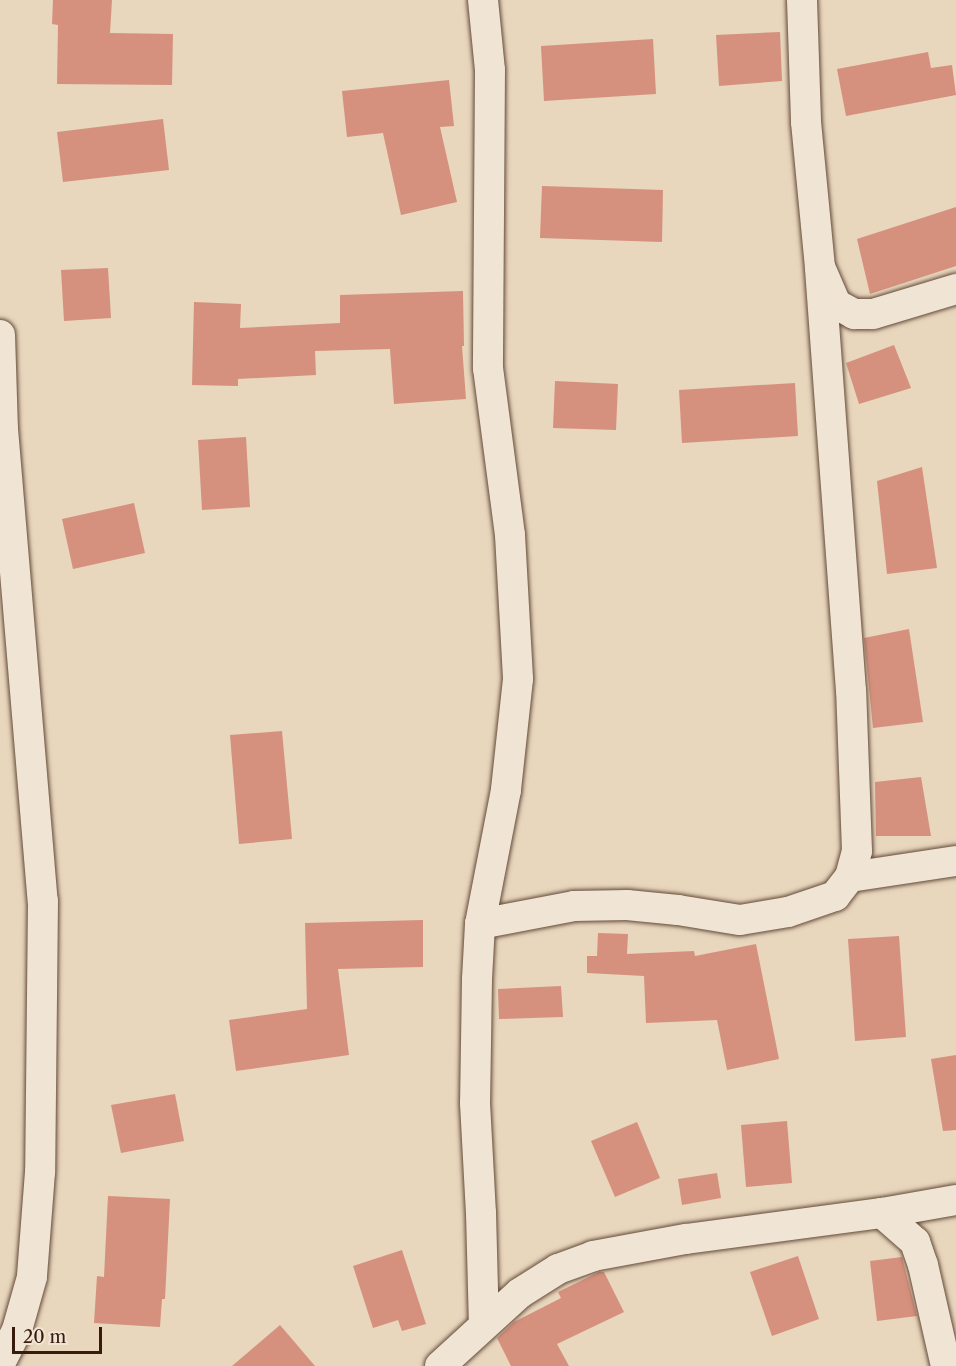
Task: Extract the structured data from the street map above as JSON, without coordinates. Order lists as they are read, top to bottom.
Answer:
{
  "scale_bar": "20 m"
}
